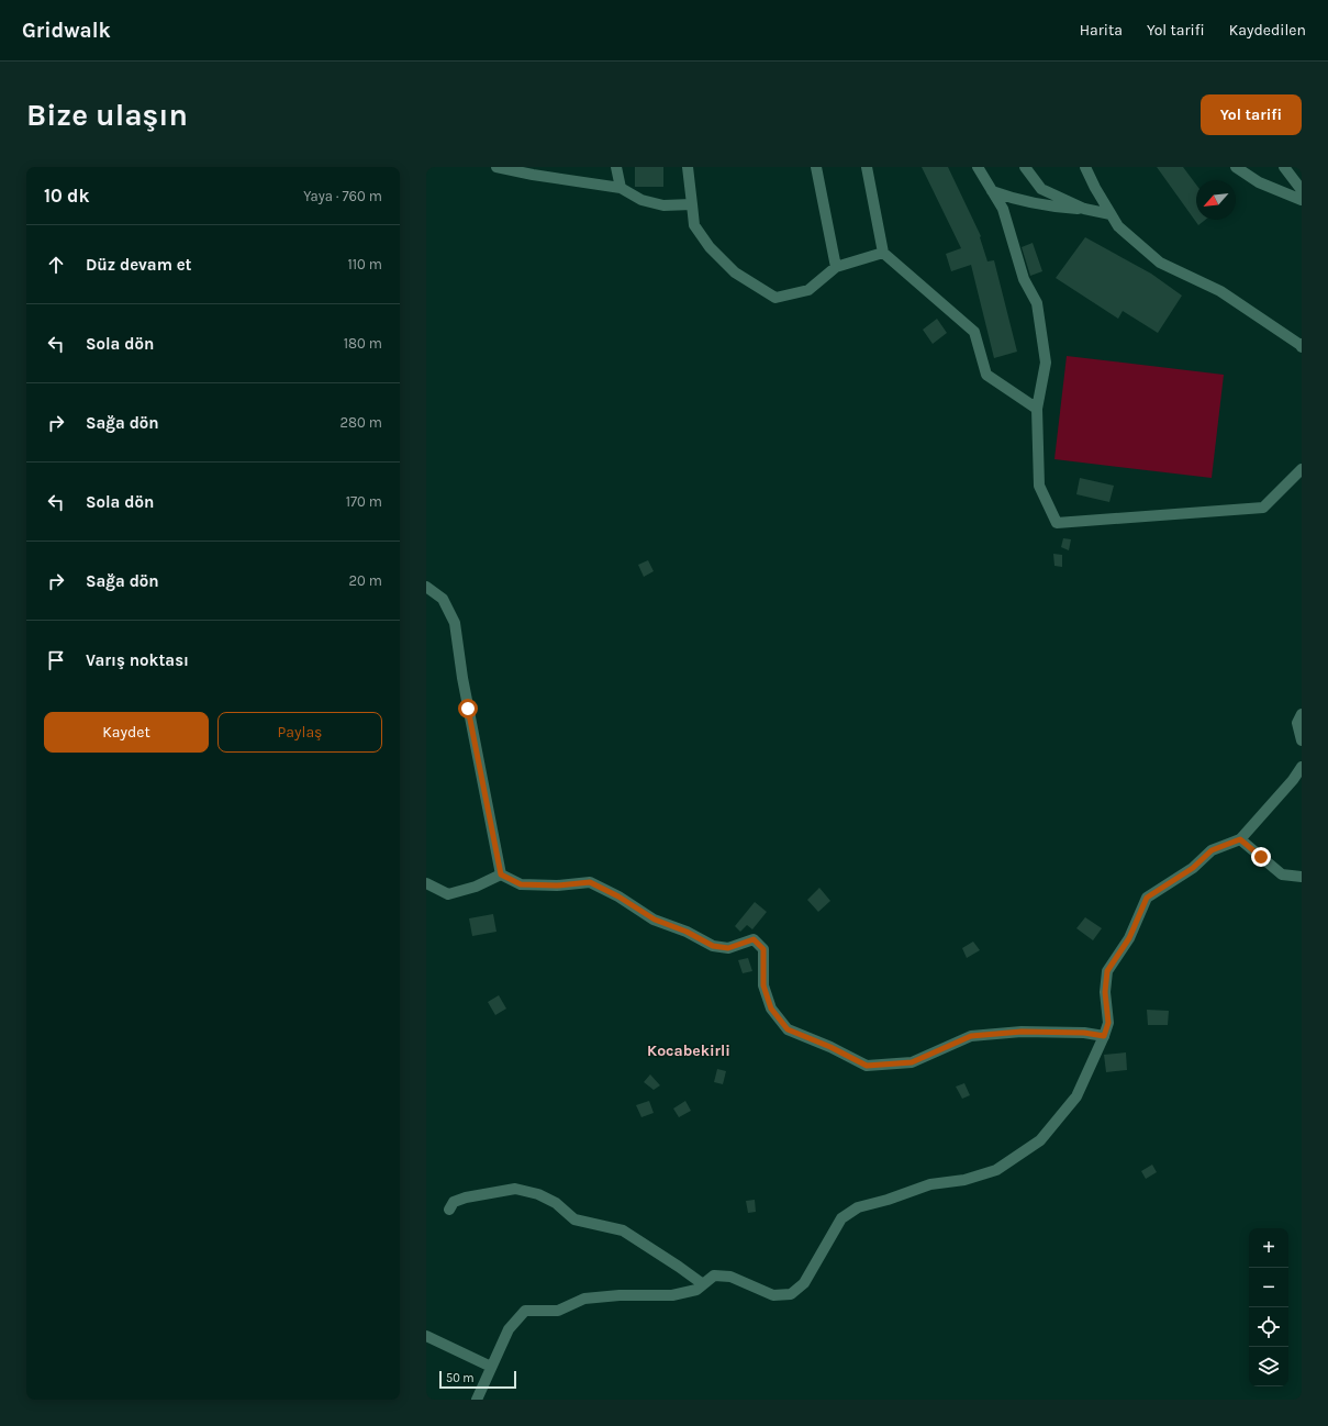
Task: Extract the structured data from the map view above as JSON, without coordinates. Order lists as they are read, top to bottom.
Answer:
{
  "districts": ["Kocabekirli"],
  "scale_bar": "50 m",
  "north": "bottom left",
  "page": {
    "header": "Gridwalk",
    "nav": ["Harita", "Yol tarifi", "Kaydedilen"],
    "buttons": [
      "Yol tarifi",
      ["Kaydet", "Paylaş"]
    ],
    "title": "Bize ulaşın",
    "heading": ["10 dk", "Yaya · 760 m"],
    "list": [
      ["Düz devam et", "110 m"],
      ["Sola dön", "180 m"],
      ["Sağa dön", "280 m"],
      ["Sola dön", "170 m"],
      ["Sağa dön", "20 m"],
      "Varış noktası"
    ],
    "map_buttons": ["+", "−"],
    "scale": "50 m"
  }
}
